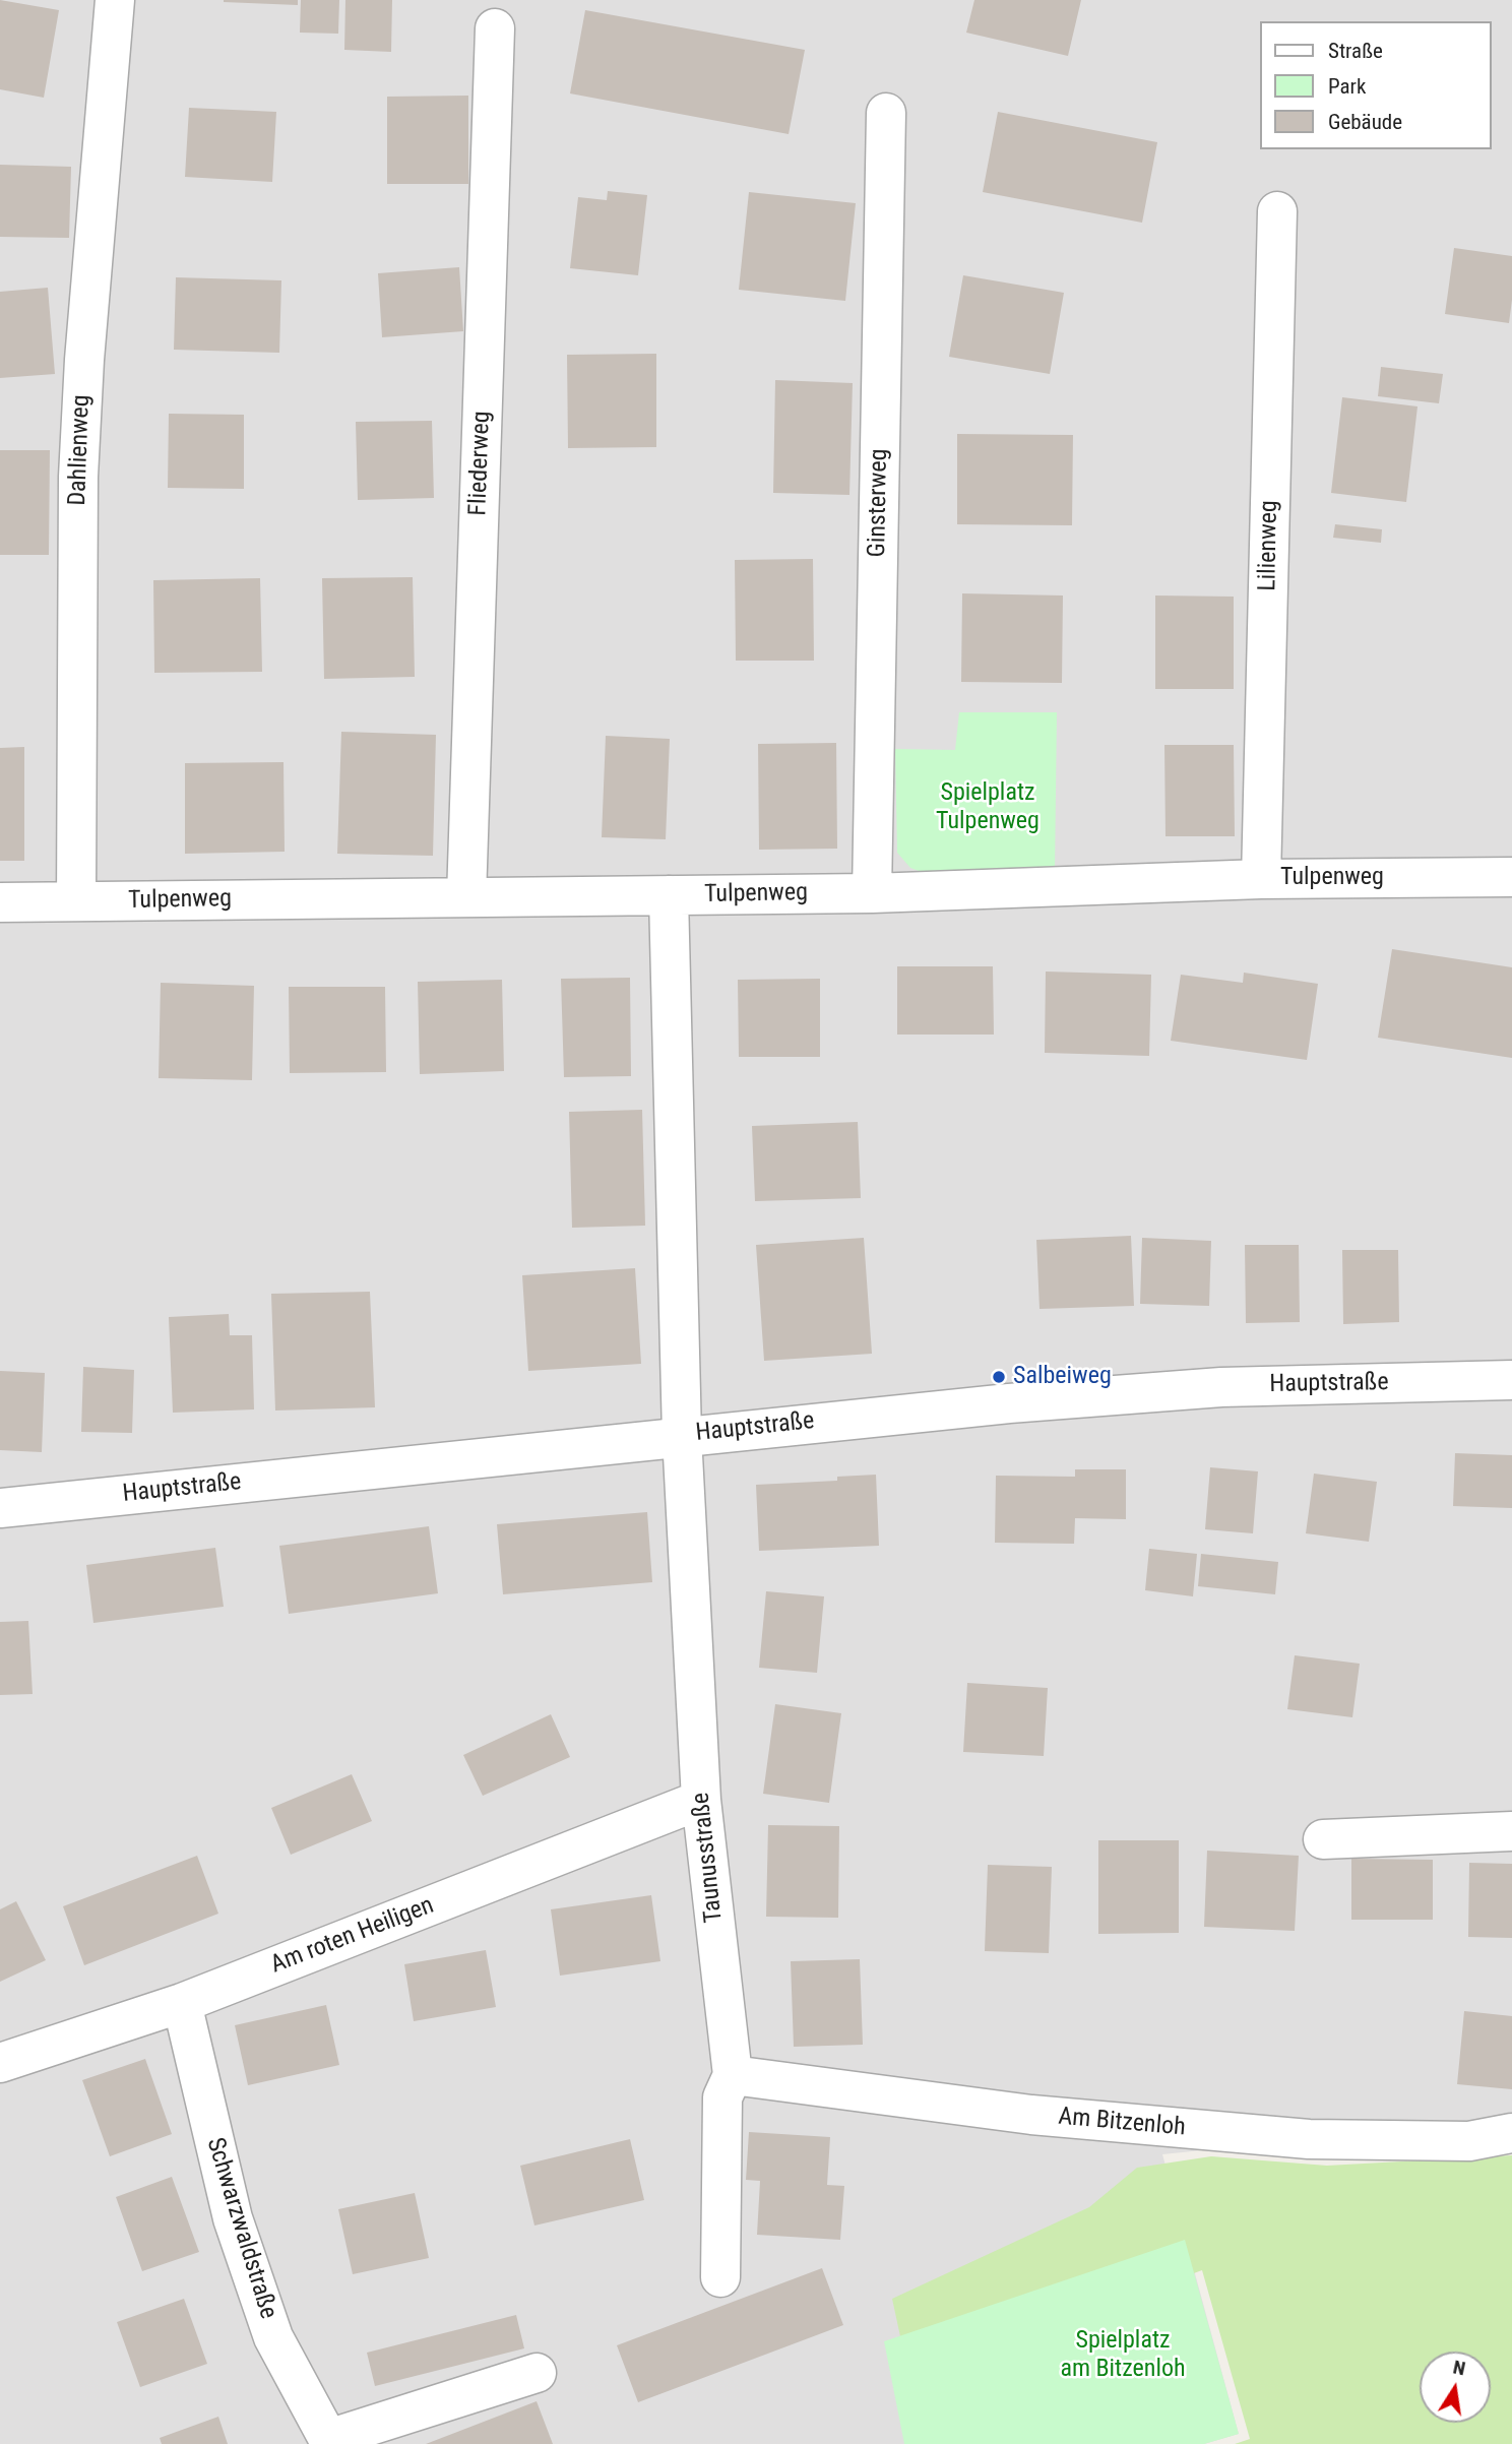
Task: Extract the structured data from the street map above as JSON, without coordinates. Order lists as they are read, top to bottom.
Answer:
{
  "streets": {
    "street": [
      "Dahlienweg",
      "Fliederweg",
      "Ginsterweg",
      "Lilienweg",
      "Tulpenweg",
      "Hauptstraße",
      "Taunusstraße",
      "Am roten Heiligen",
      "Am Bitzenloh",
      "Schwarzwaldstraße"
    ]
  },
  "crossings": [
    ["Dahlienweg", "Tulpenweg"],
    ["Fliederweg", "Tulpenweg"],
    ["Ginsterweg", "Tulpenweg"],
    ["Lilienweg", "Tulpenweg"],
    ["Hauptstraße", "Taunusstraße"],
    ["Taunusstraße", "Am roten Heiligen"],
    ["Taunusstraße", "Am Bitzenloh"],
    ["Am roten Heiligen", "Schwarzwaldstraße"]
  ],
  "parks": ["Spielplatz Tulpenweg", "Spielplatz am Bitzenloh"],
  "places": ["Salbeiweg"],
  "legend": ["Straße", "Park", "Gebäude"],
  "north": "top"
}
